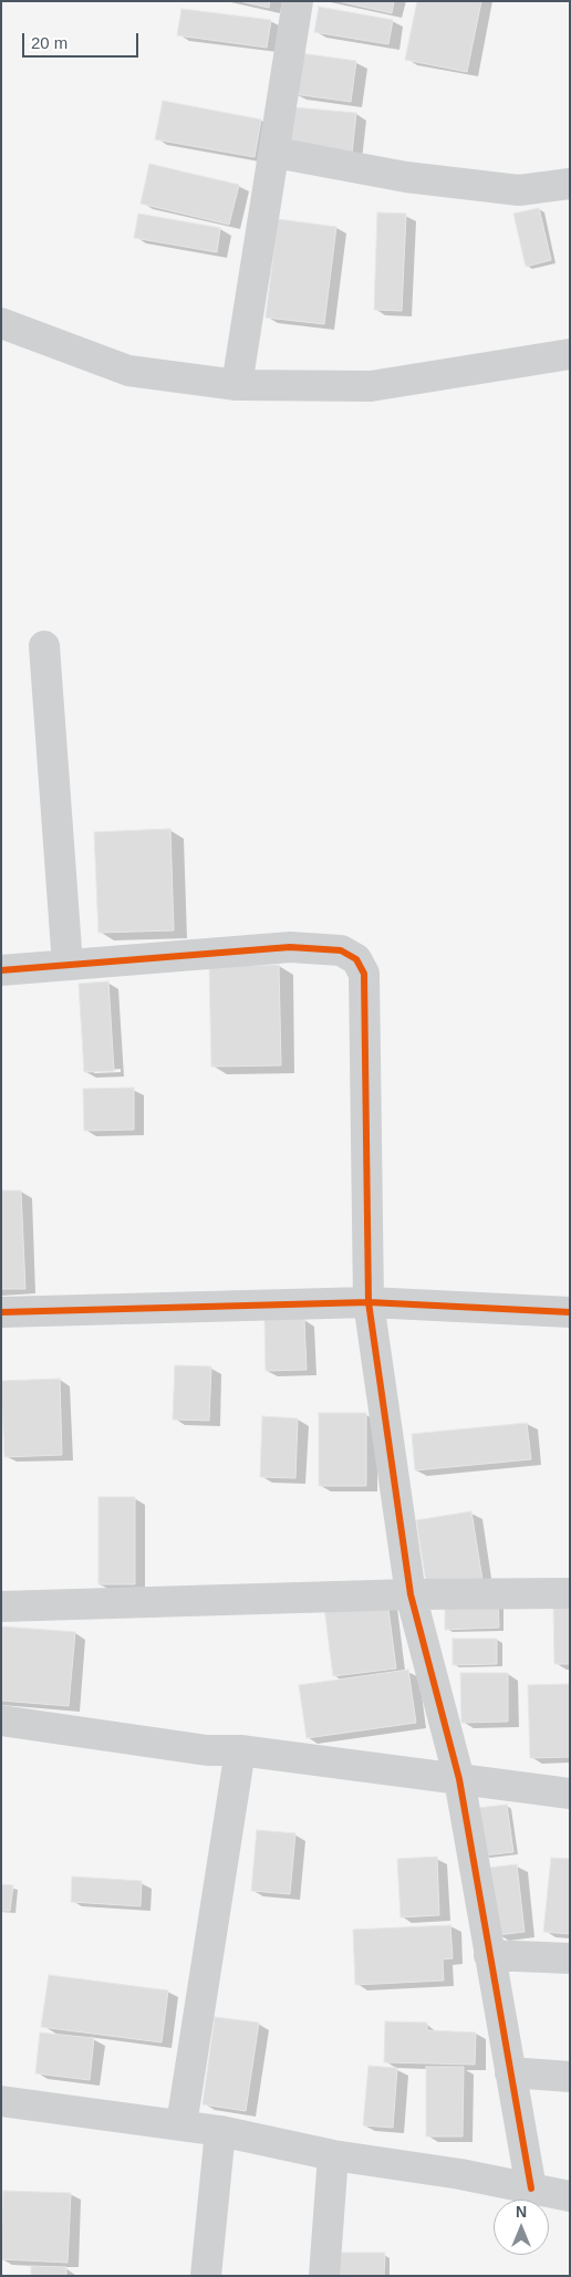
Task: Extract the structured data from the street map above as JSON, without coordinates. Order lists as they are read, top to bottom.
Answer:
{
  "scale_bar": "20 m",
  "north": "top"
}
